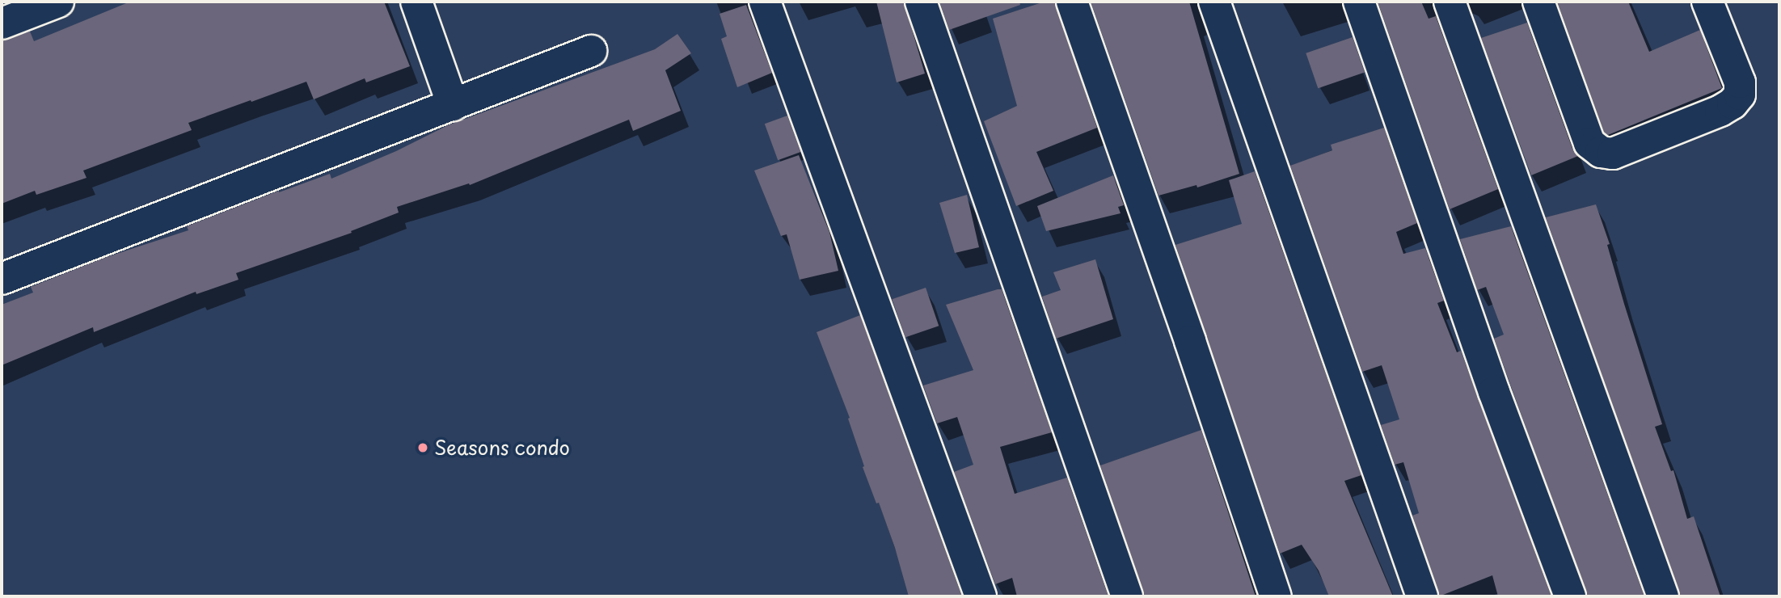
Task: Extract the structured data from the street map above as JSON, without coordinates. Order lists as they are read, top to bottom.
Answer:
{
  "places": ["Seasons condo"]
}
